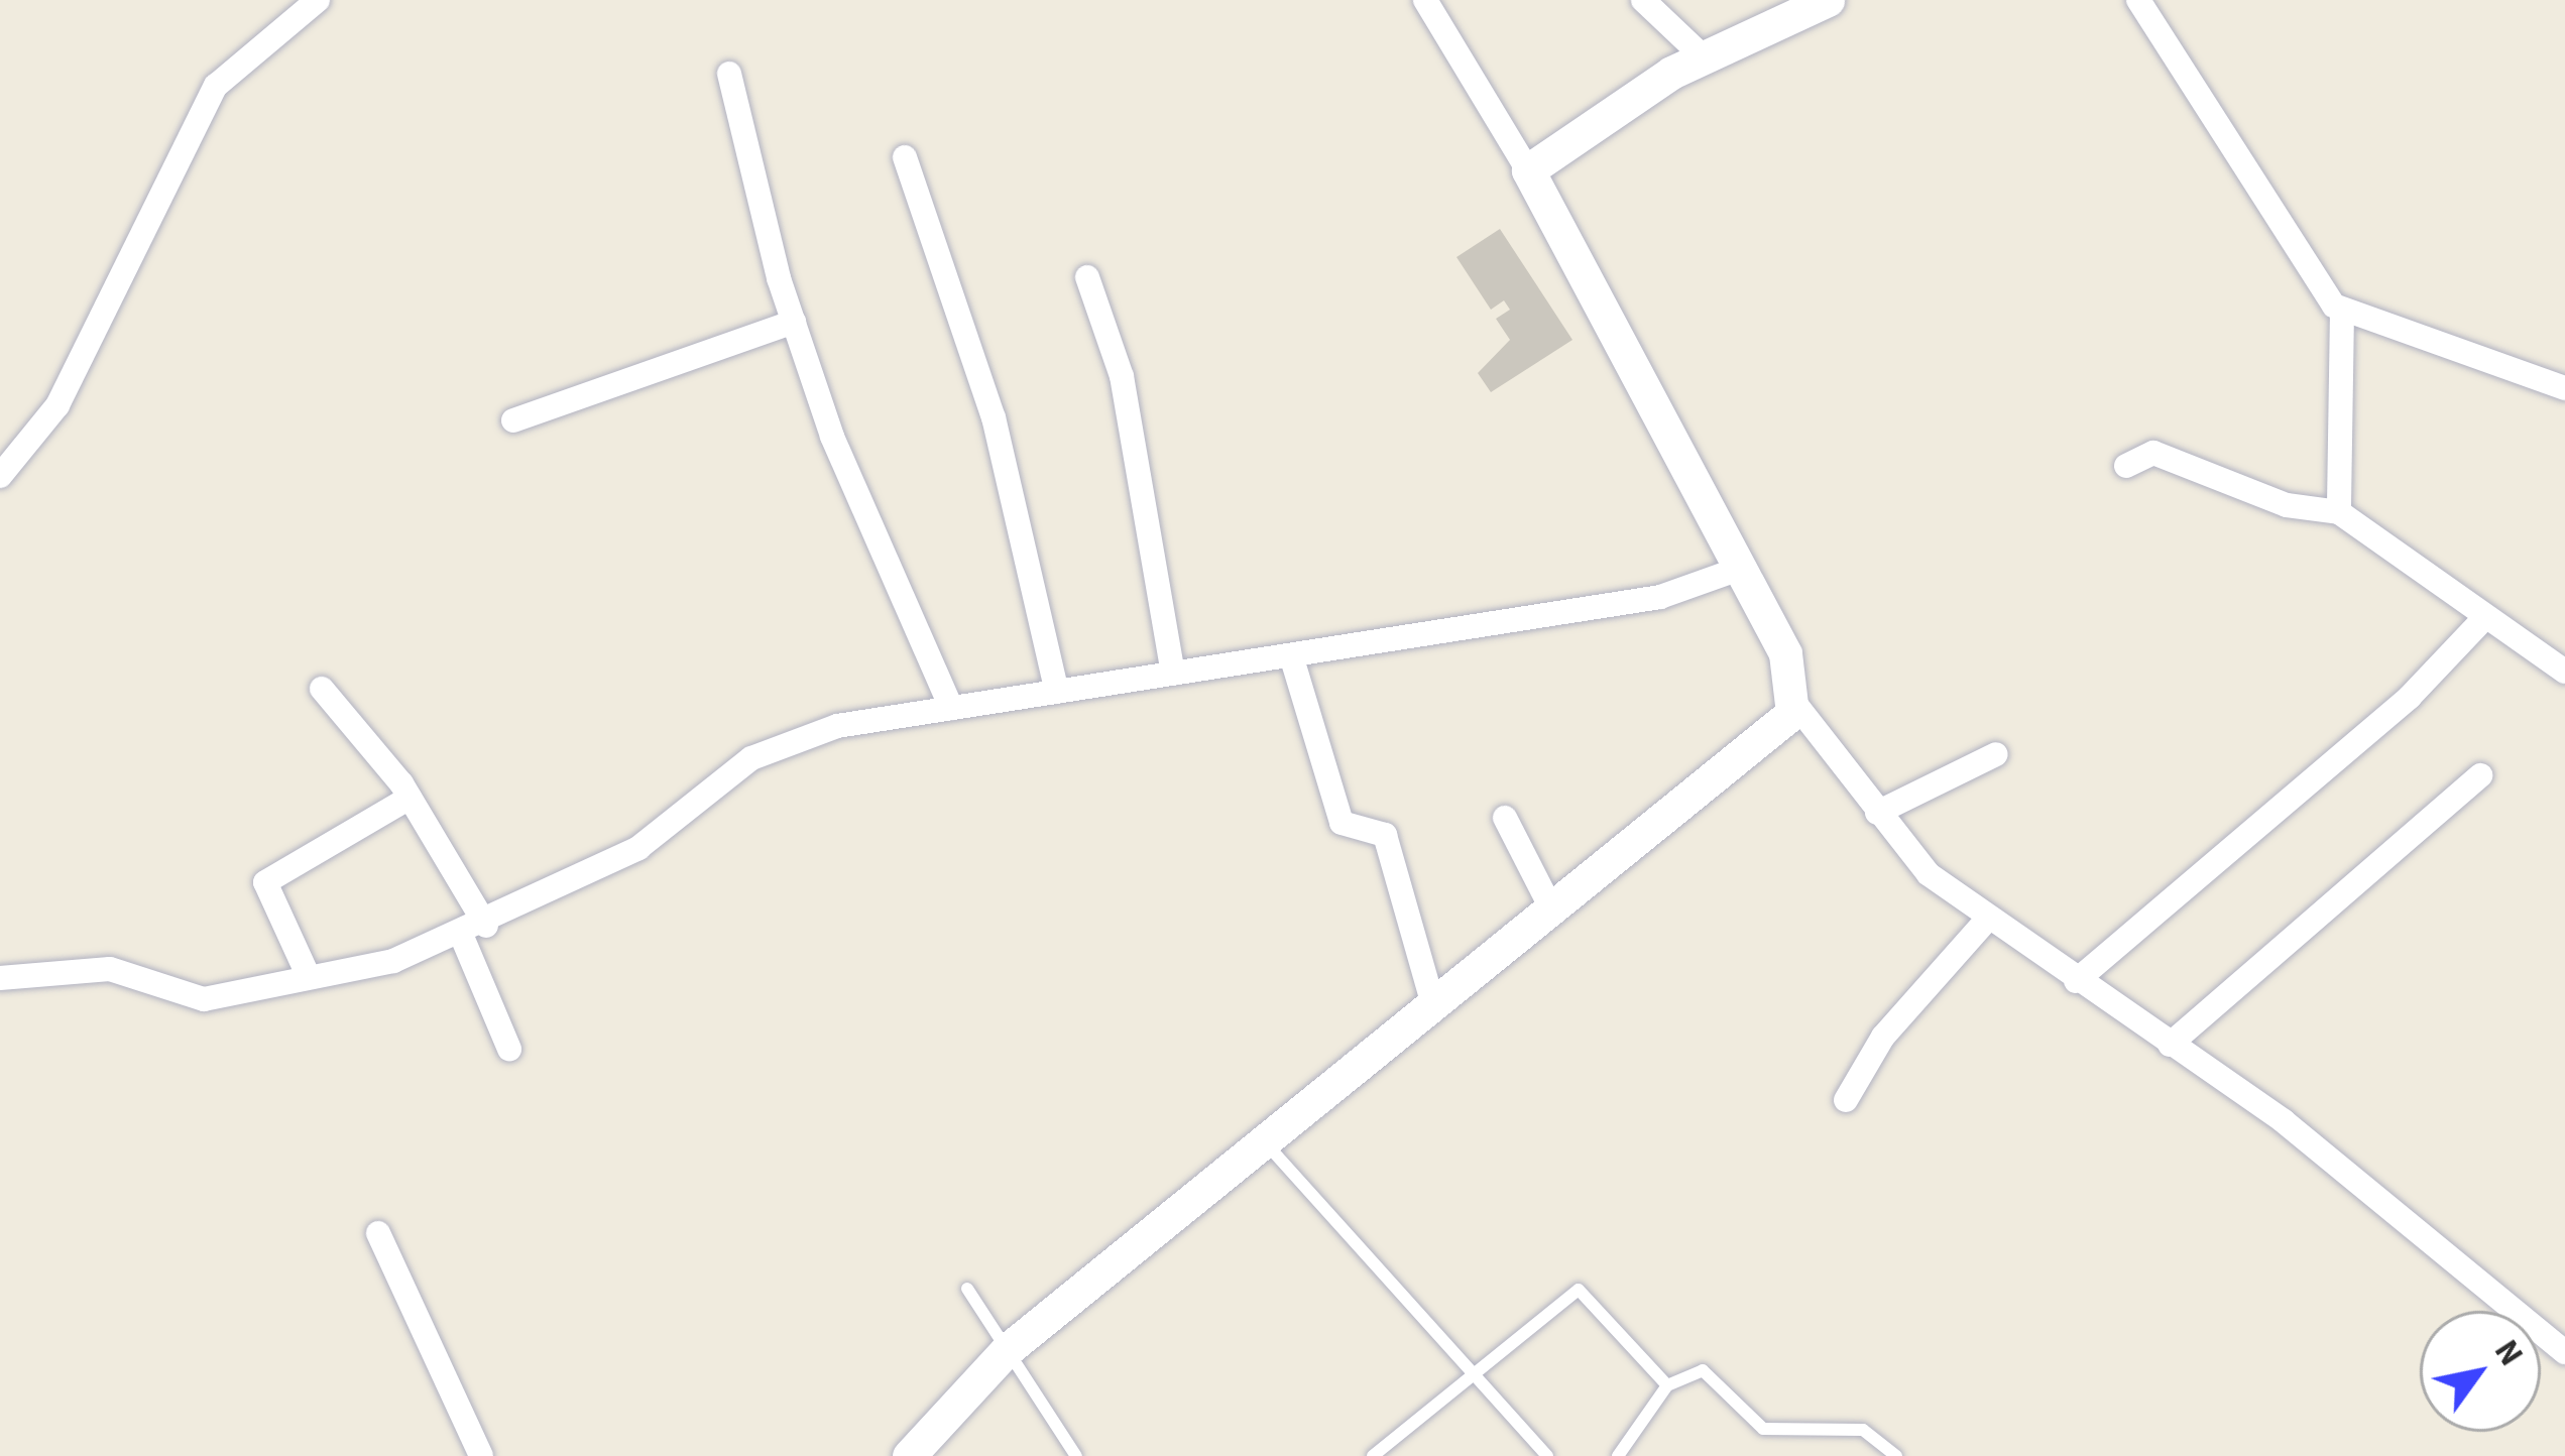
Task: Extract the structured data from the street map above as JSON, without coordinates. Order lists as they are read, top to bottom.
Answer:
{
  "north": "top right"
}
